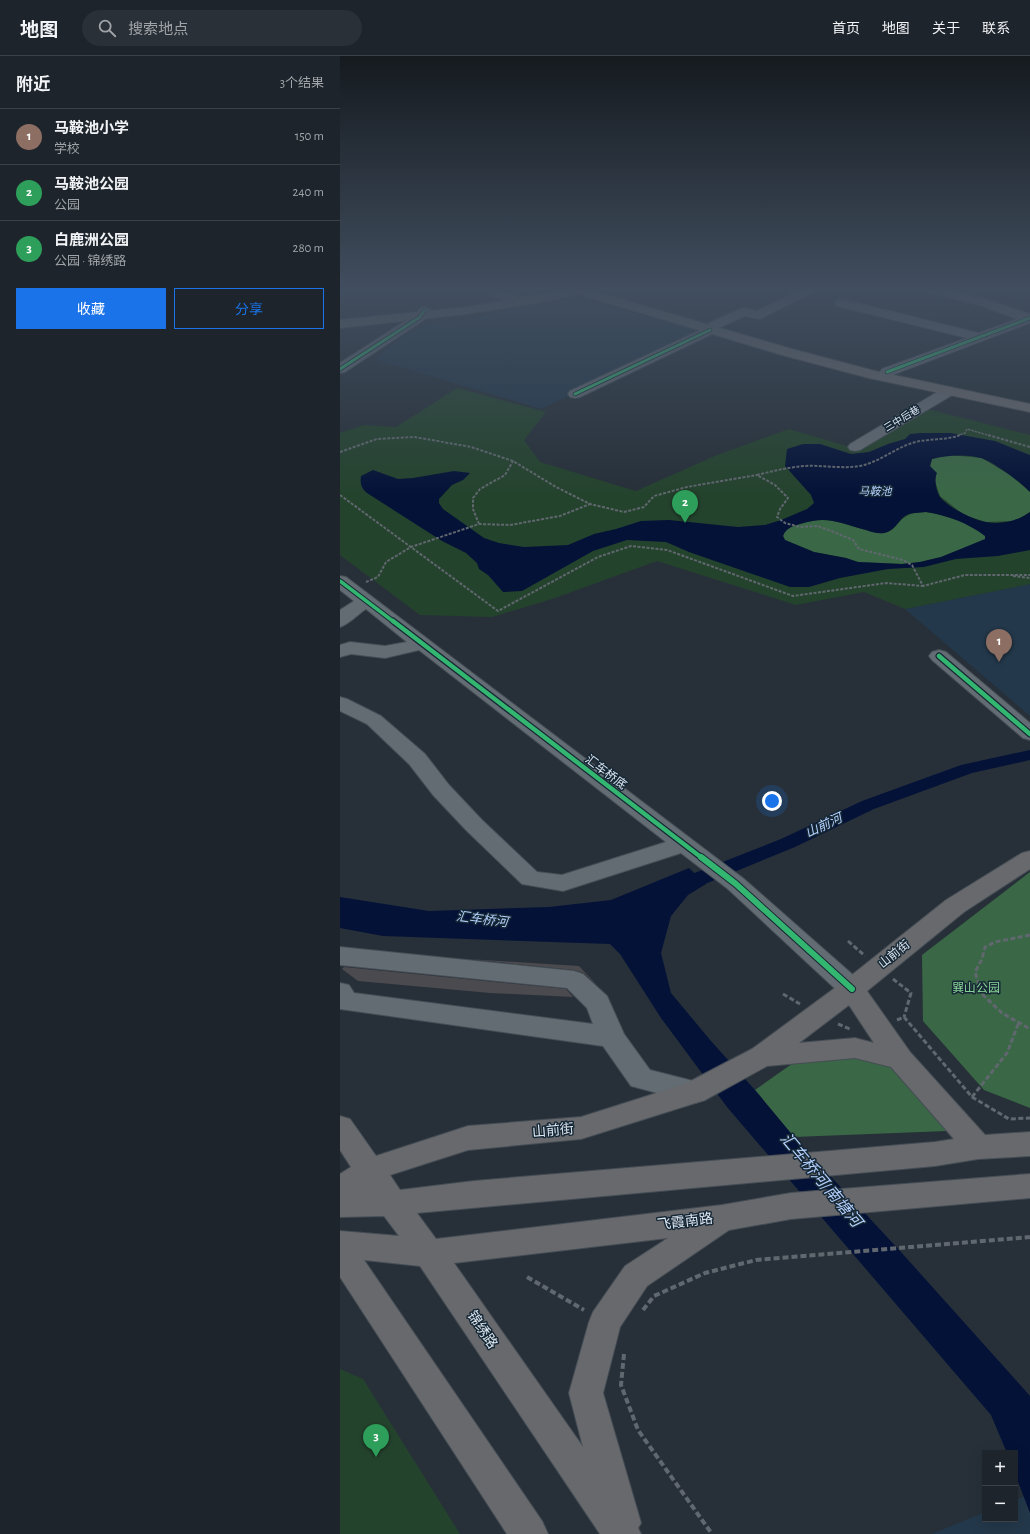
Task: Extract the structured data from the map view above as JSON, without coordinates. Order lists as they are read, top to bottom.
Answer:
{
  "streets": {
    "main road": ["山前街", "飞霞南路", "锦绣路"],
    "street": ["三中后巷", "汇车桥底"]
  },
  "crossings": [
    ["汇车桥底", "山前街"],
    ["山前街", "锦绣路"],
    ["飞霞南路", "锦绣路"]
  ],
  "water": [
    "马鞍池",
    "山前河",
    "汇车桥河",
    "汇车桥河/南塘河"
  ],
  "parks": ["巽山公园"],
  "page": {
    "header": "地图",
    "search": "搜索地点",
    "nav": [
      "首页",
      "地图",
      "关于",
      "联系"
    ],
    "heading": ["附近", "3个结果"],
    "list": [
      {
        "mark": "1",
        "name": "马鞍池小学",
        "note": "学校",
        "value": "150 m"
      },
      {
        "mark": "2",
        "name": "马鞍池公园",
        "note": "公园",
        "value": "240 m"
      },
      {
        "mark": "3",
        "name": "白鹿洲公园",
        "note": "公园 · 锦绣路",
        "value": "280 m"
      }
    ],
    "buttons": ["收藏", "分享"],
    "pins": ["2", "1", "3"],
    "map_buttons": ["+", "−"]
  }
}
